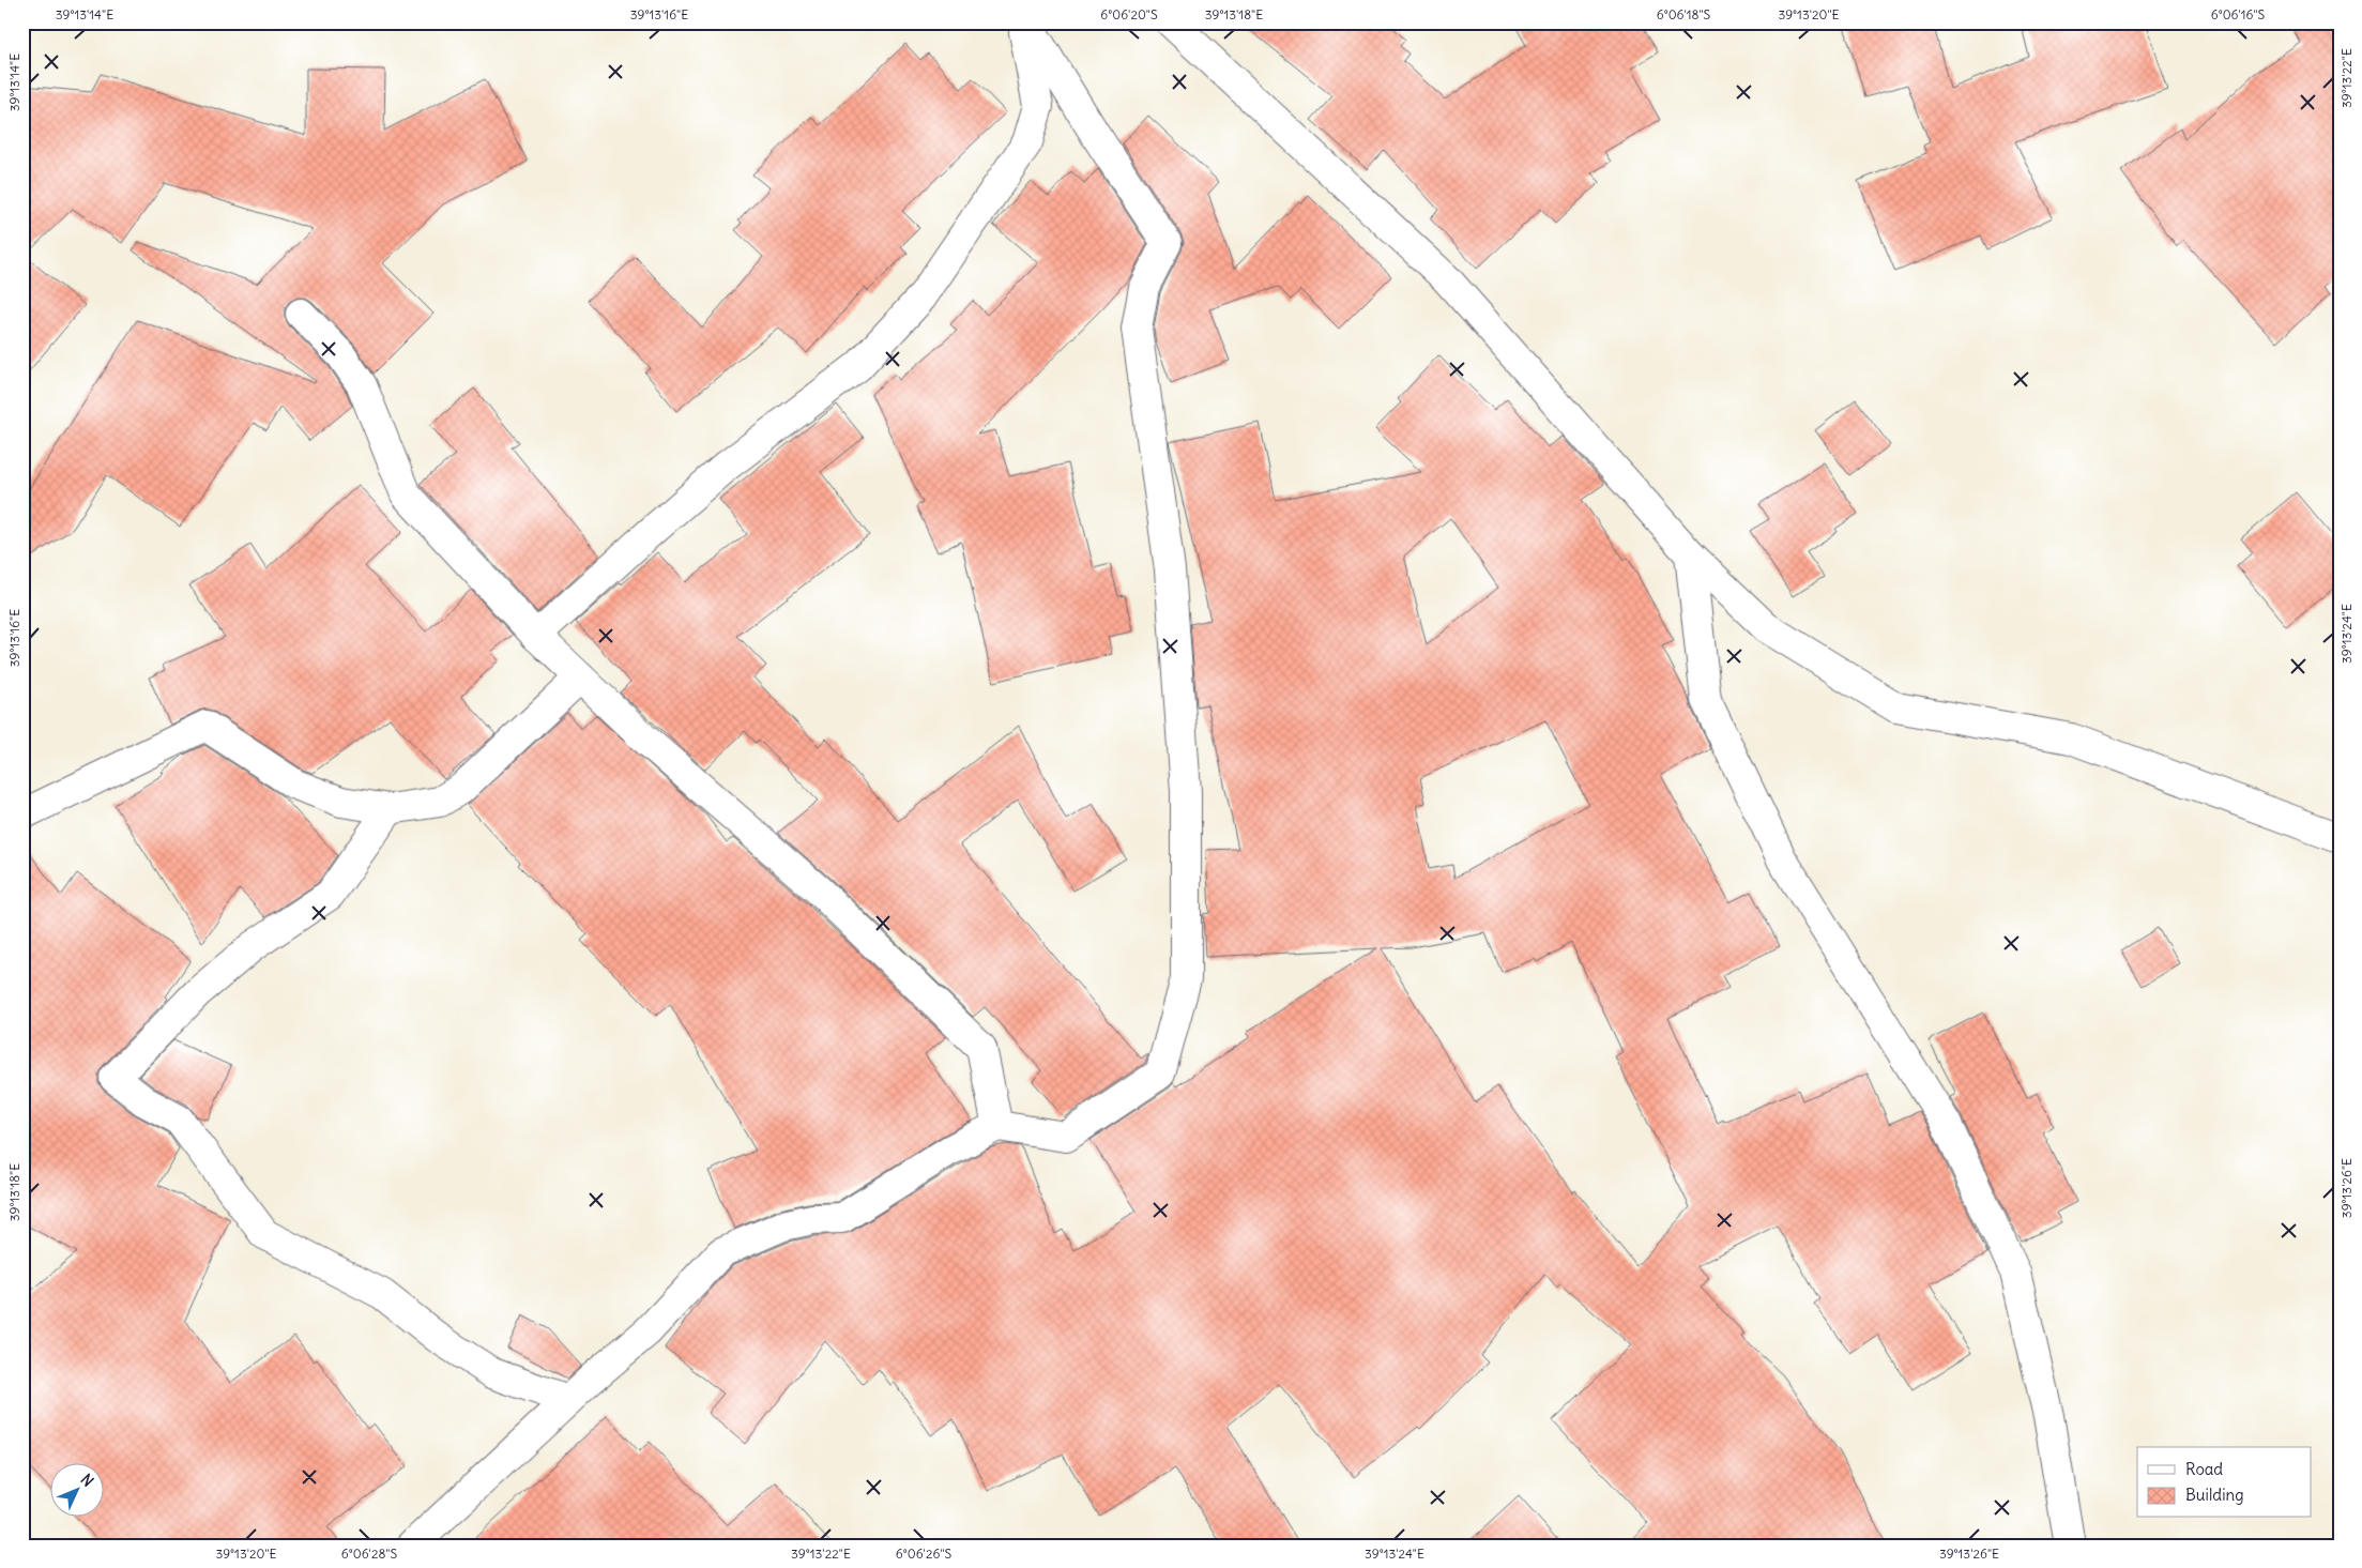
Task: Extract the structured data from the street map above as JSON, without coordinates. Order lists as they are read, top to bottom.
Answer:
{
  "legend": ["Road", "Building"],
  "north": "top right",
  "coordinates": [
    "39°13'14\"E",
    "39°13'16\"E",
    "6°06'20\"S",
    "39°13'18\"E",
    "6°06'18\"S",
    "39°13'20\"E",
    "6°06'16\"S",
    "39°13'22\"E",
    "39°13'24\"E",
    "39°13'26\"E",
    "6°06'28\"S",
    "6°06'26\"S"
  ]
}
